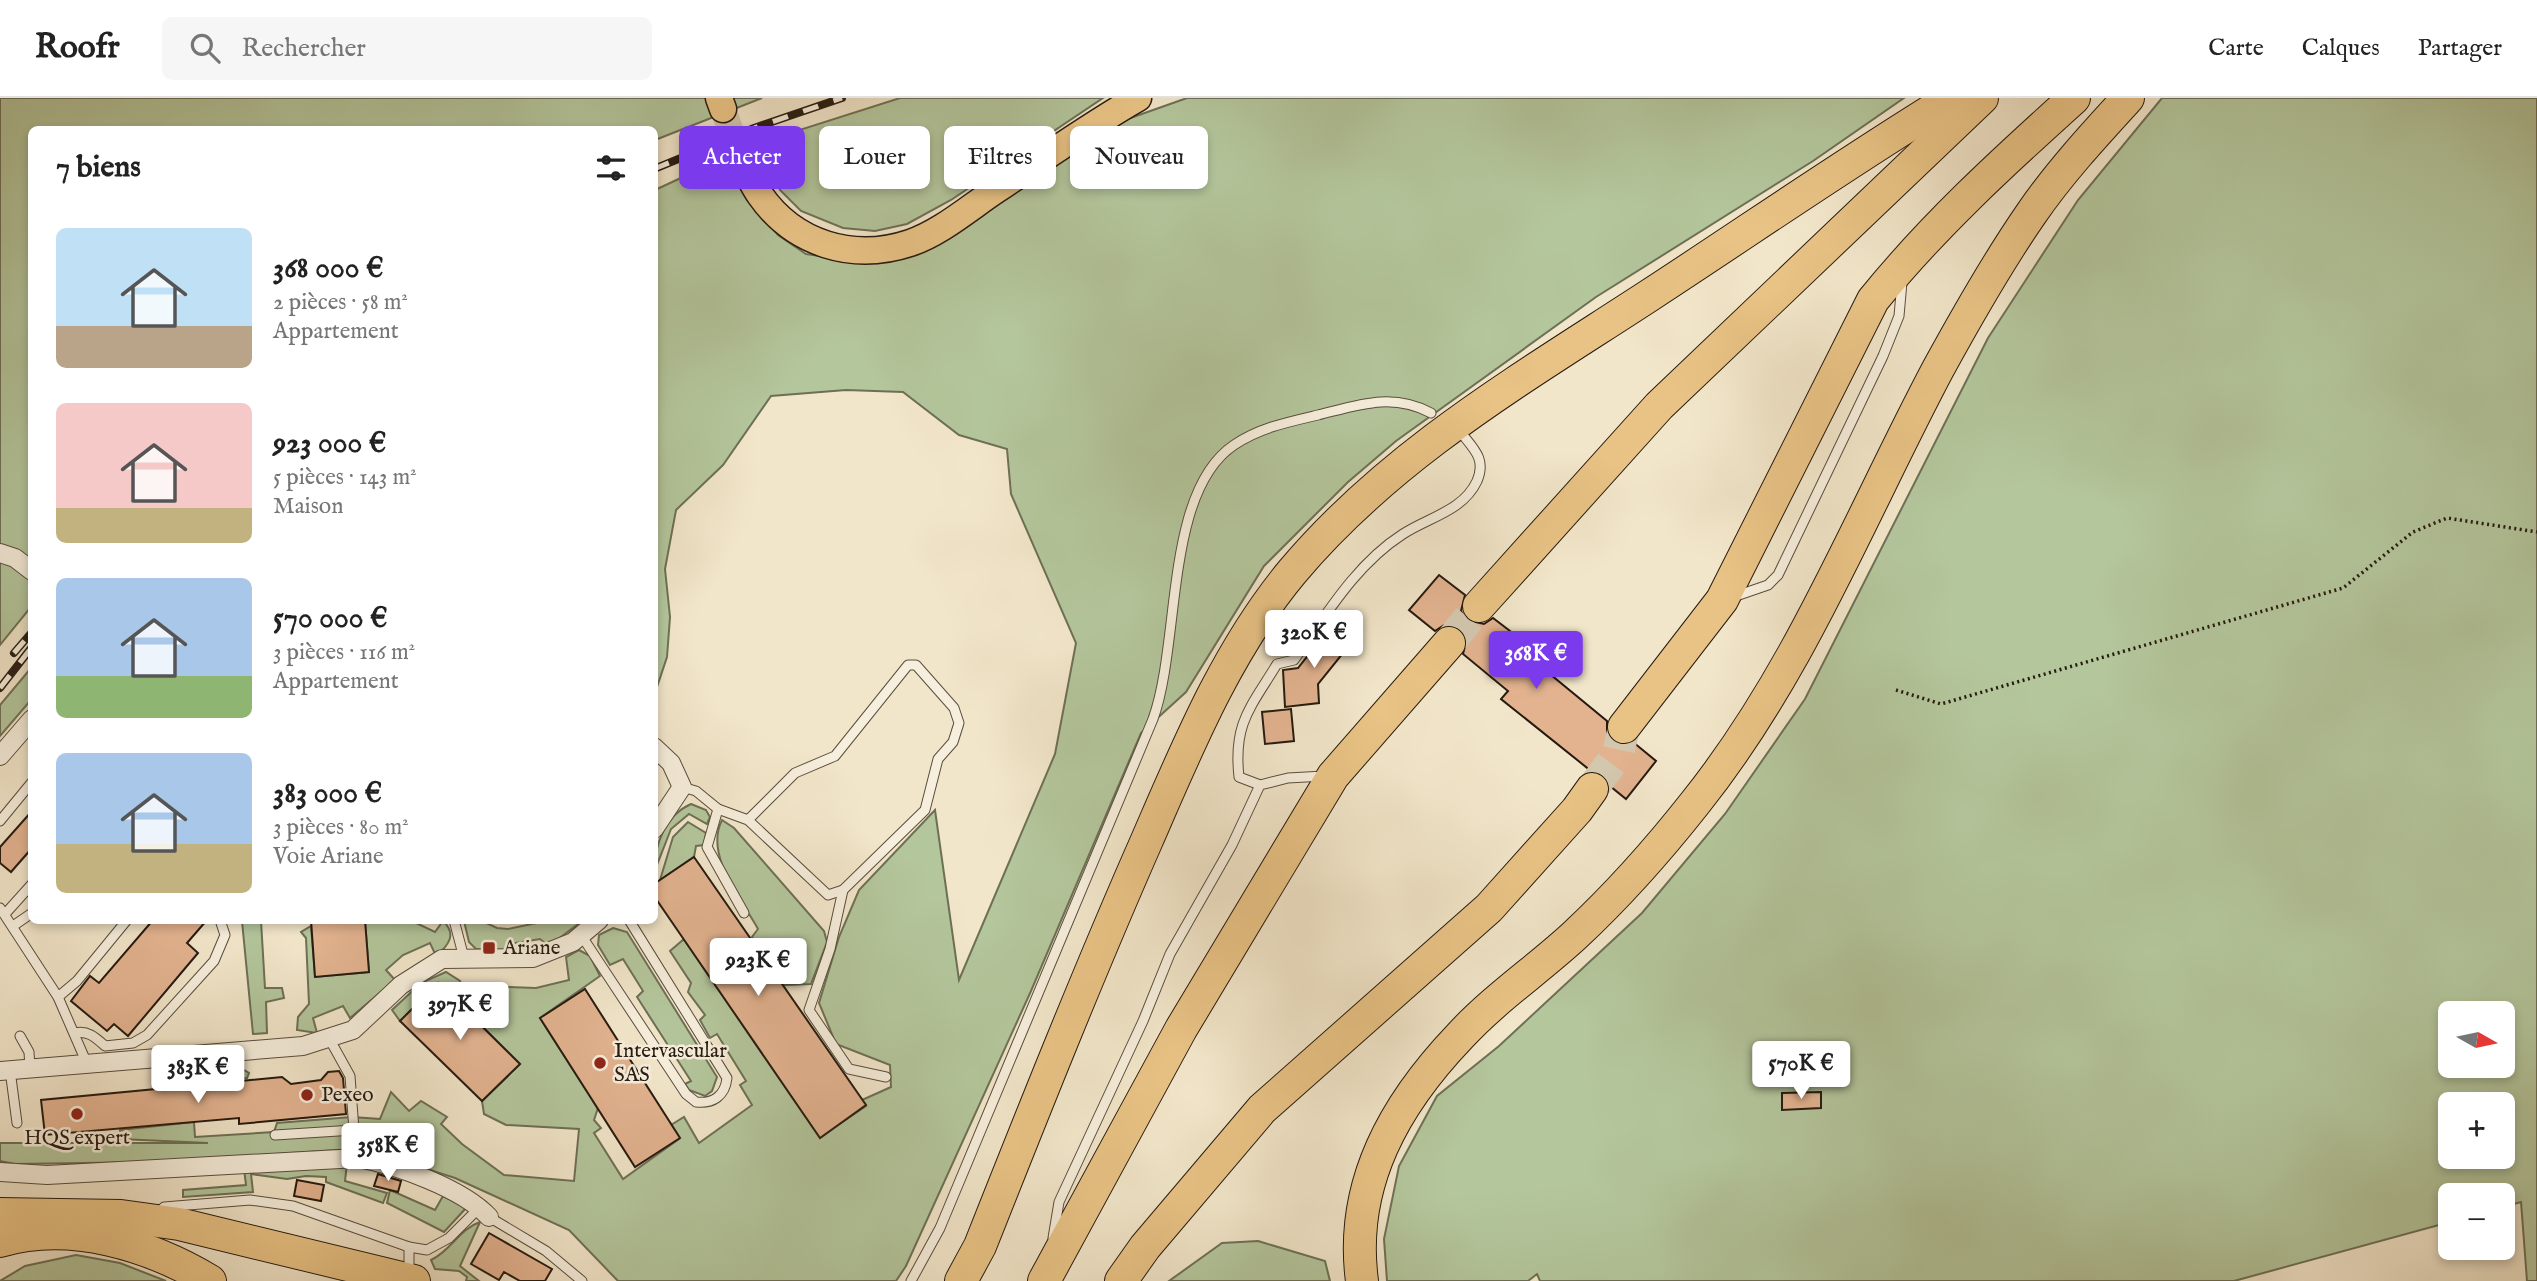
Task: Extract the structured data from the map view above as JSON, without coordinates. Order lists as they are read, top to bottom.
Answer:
{
  "places": {
    "transit": ["Ariane"],
    "other": ["Intervascular SAS", "Pexeo", "HQS expert"]
  },
  "north": "right",
  "page": {
    "header": "Roofr",
    "search": "Rechercher",
    "nav": ["Carte", "Calques", "Partager"],
    "chip": [
      "Acheter",
      "Louer",
      "Filtres",
      "Nouveau"
    ],
    "heading": "7 biens",
    "list": [
      {
        "name": "368 000 €",
        "note": "2 pièces · 58 m² · Appartement"
      },
      {
        "name": "923 000 €",
        "note": "5 pièces · 143 m² · Maison"
      },
      {
        "name": "570 000 €",
        "note": "3 pièces · 116 m² · Appartement"
      },
      {
        "name": "383 000 €",
        "note": "3 pièces · 80 m² · Voie Ariane"
      }
    ],
    "price": [
      "320K €",
      "368K €",
      "923K €",
      "397K €",
      "570K €",
      "383K €",
      "358K €"
    ],
    "map_buttons": ["+", "−"]
  }
}
